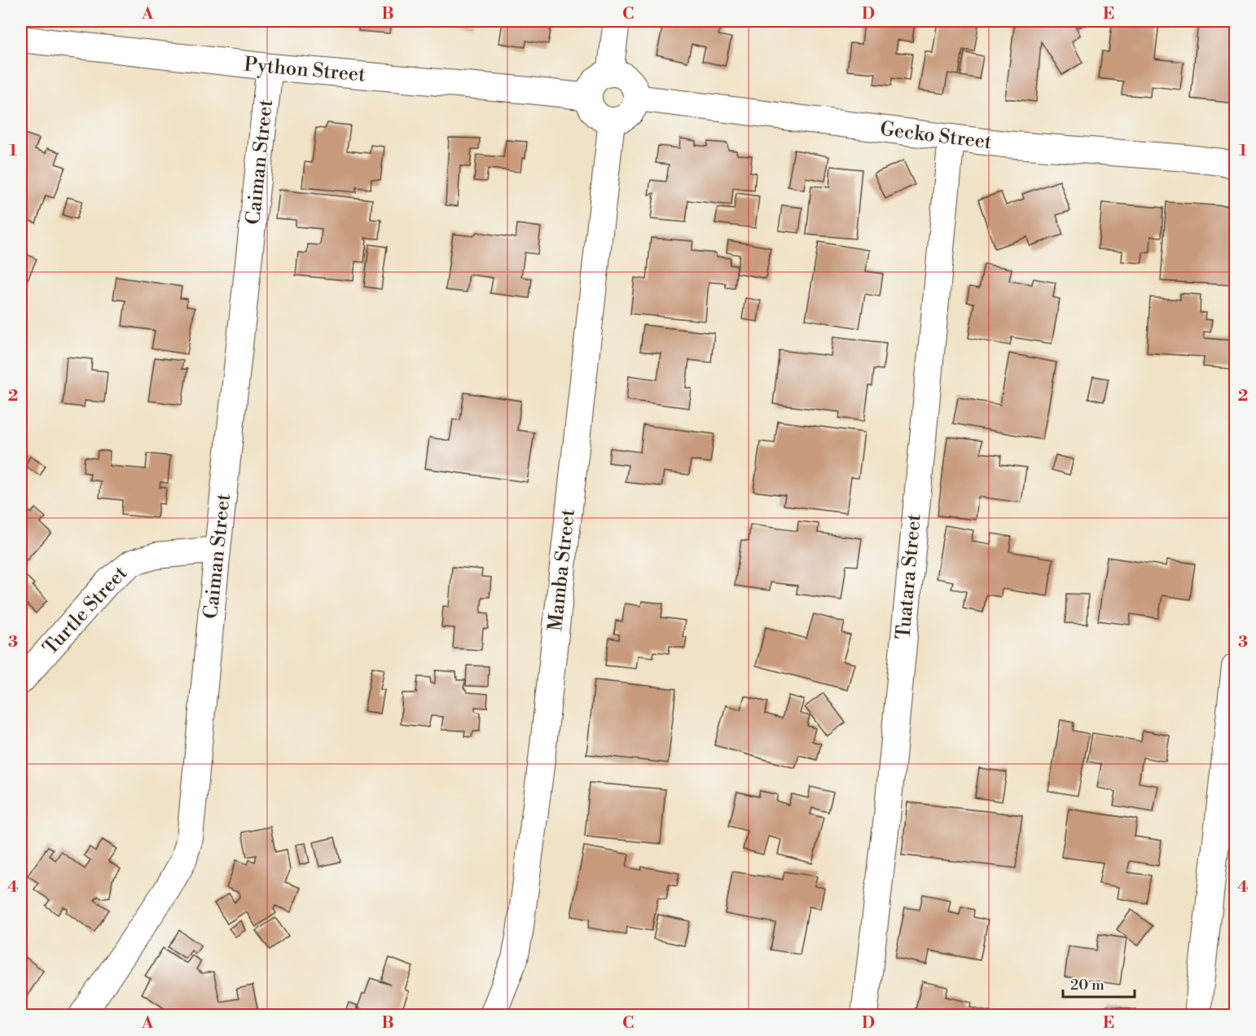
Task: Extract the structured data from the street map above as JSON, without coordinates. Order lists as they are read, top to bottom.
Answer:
{
  "streets": {
    "street": [
      "Python Street",
      "Gecko Street",
      "Caiman Street",
      "Mamba Street",
      "Tuatara Street",
      "Turtle Street"
    ]
  },
  "crossings": [
    ["Python Street", "Gecko Street"],
    ["Python Street", "Caiman Street"],
    ["Python Street", "Mamba Street"],
    ["Gecko Street", "Mamba Street"],
    ["Gecko Street", "Tuatara Street"],
    ["Caiman Street", "Turtle Street"]
  ],
  "scale_bar": "20 m",
  "grid": {
    "columns": [
      "A",
      "B",
      "C",
      "D",
      "E"
    ],
    "rows": [
      "1",
      "2",
      "3",
      "4"
    ]
  }
}
